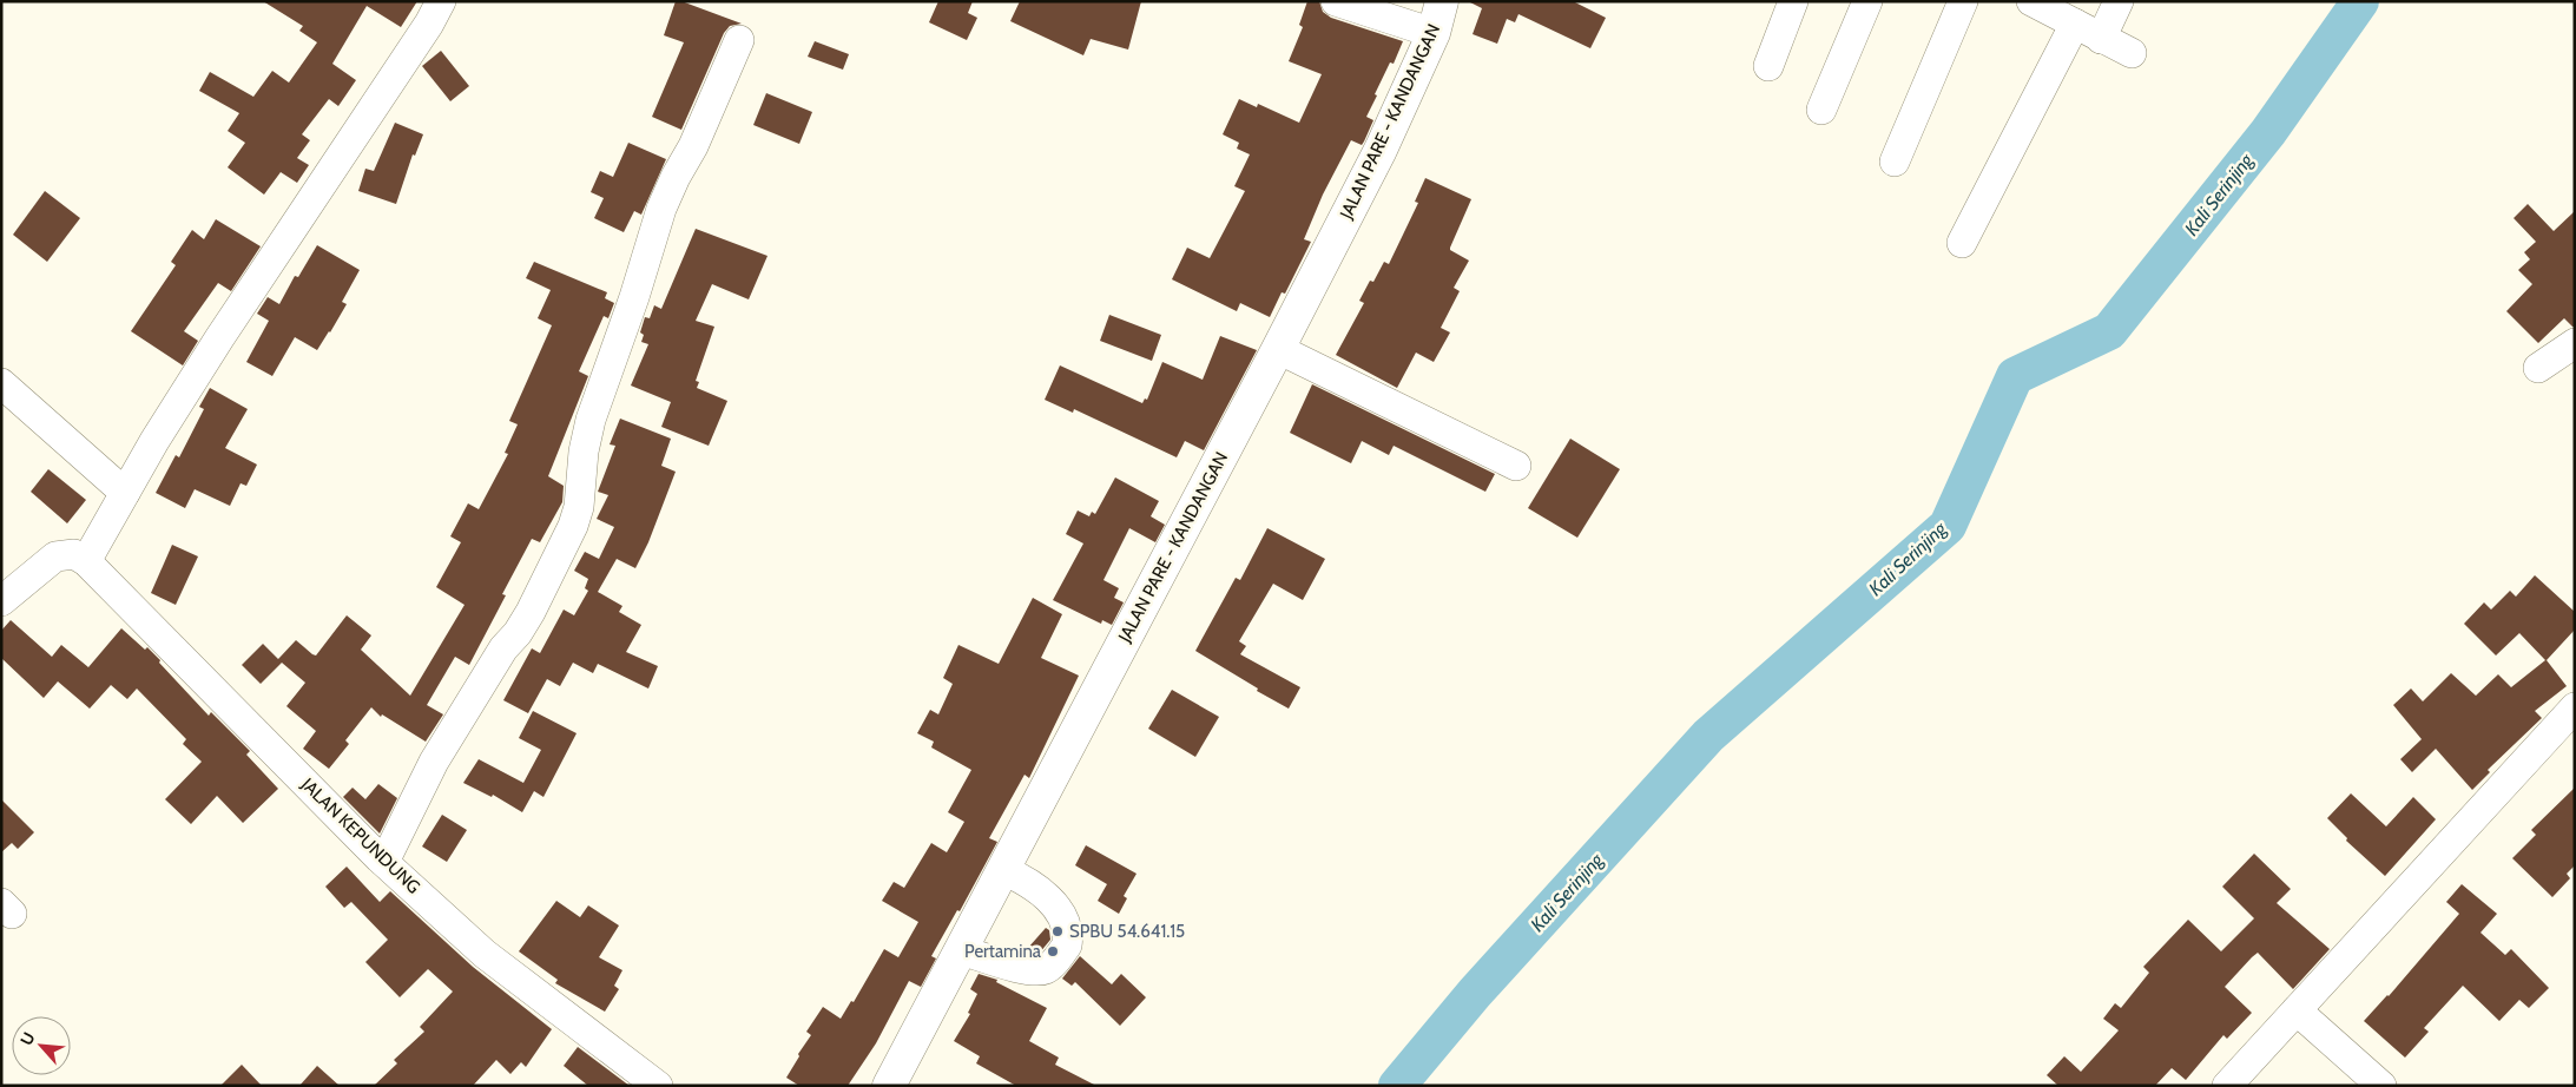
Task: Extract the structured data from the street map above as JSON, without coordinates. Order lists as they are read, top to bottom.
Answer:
{
  "streets": {
    "main road": ["JALAN PARE - KANDANGAN"],
    "street": ["JALAN KEPUNDUNG"]
  },
  "water": ["Kali Serinjing"],
  "places": ["SPBU 54.641.15", "Pertamina"],
  "north": "top left"
}
